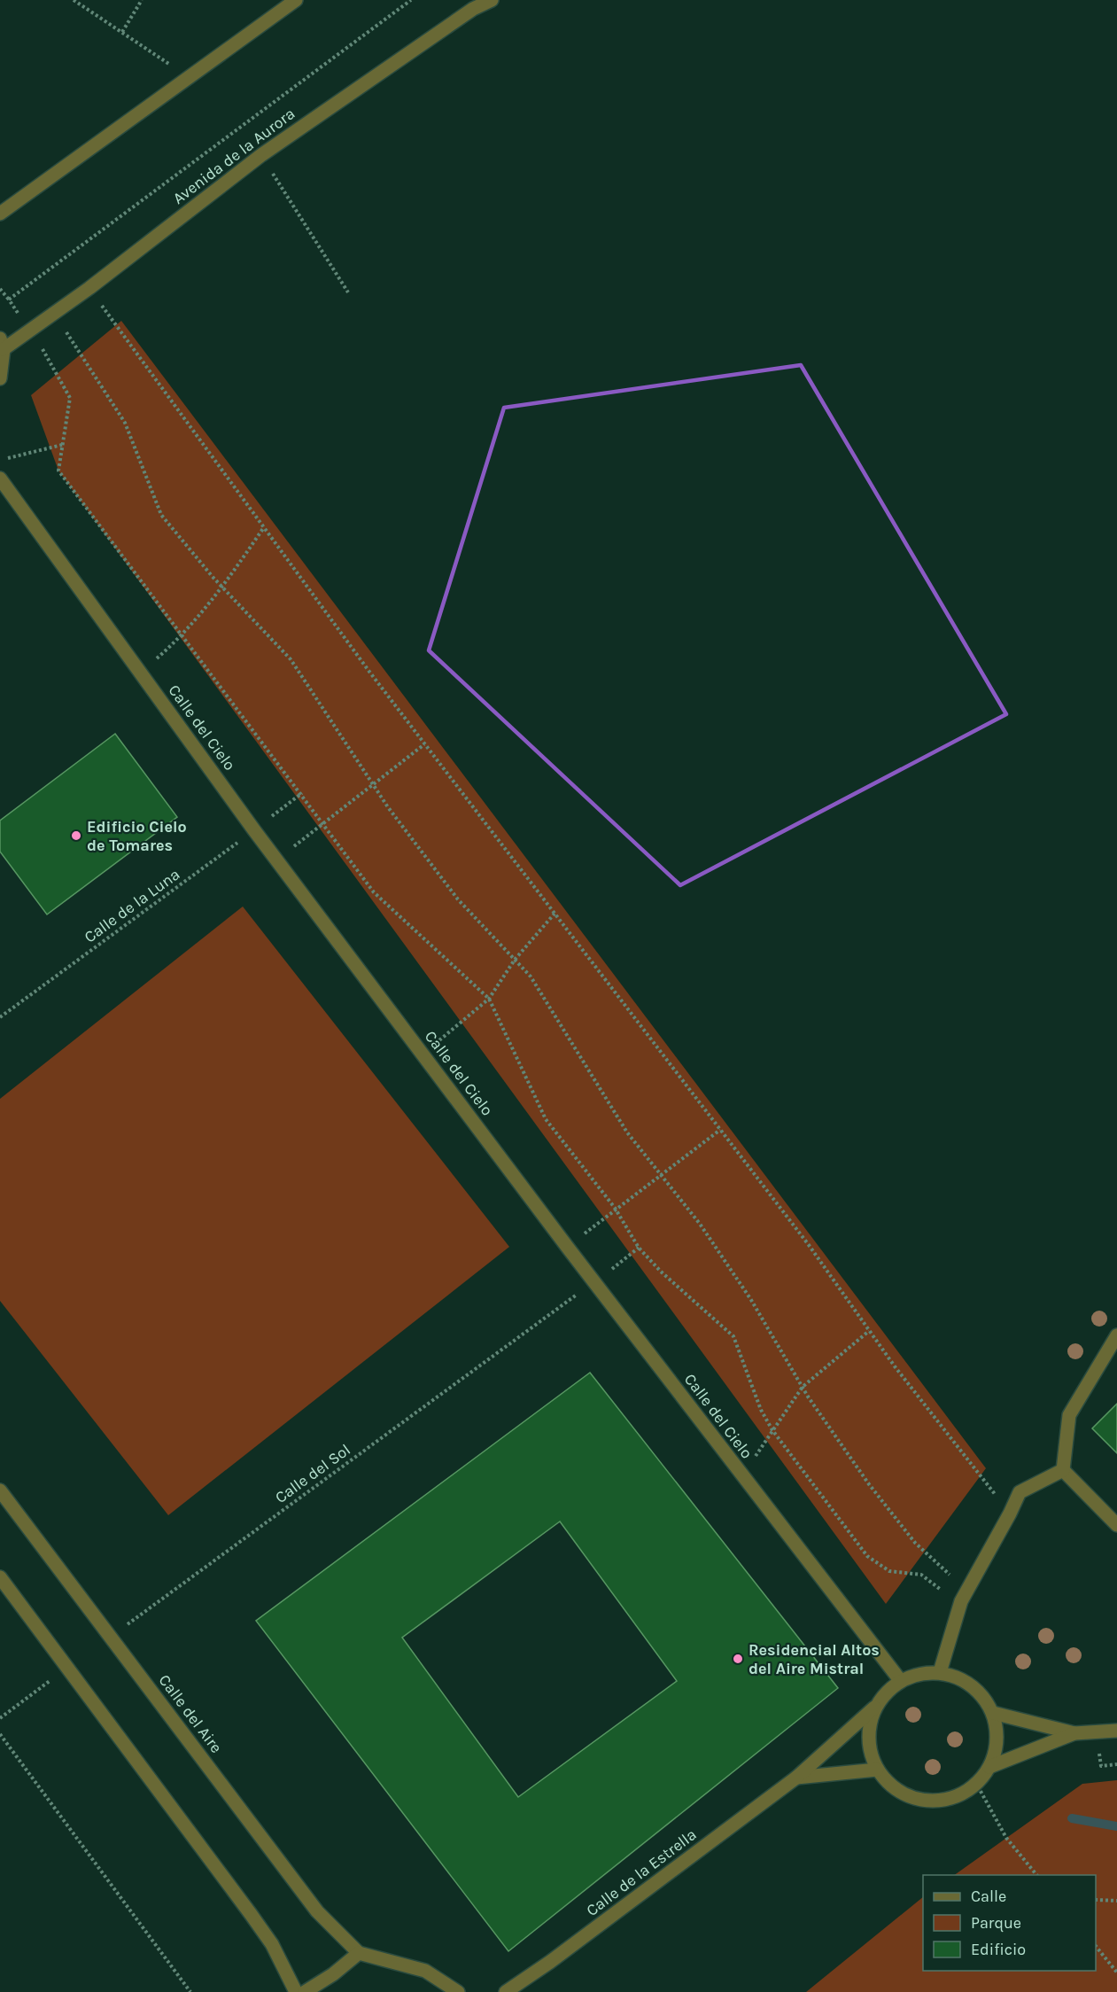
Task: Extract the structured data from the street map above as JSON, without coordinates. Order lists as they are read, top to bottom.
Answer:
{
  "streets": {
    "street": [
      "Avenida de la Aurora",
      "Calle del Cielo",
      "Calle del Aire",
      "Calle de la Estrella"
    ],
    "path": ["Calle de la Luna", "Calle del Sol"]
  },
  "crossings": [
    ["Calle del Cielo", "Calle de la Luna"],
    ["Calle del Cielo", "Calle del Sol"],
    ["Calle del Cielo", "Calle de la Estrella"],
    ["Calle del Sol", "Calle del Aire"]
  ],
  "places": ["Edificio Cielo de Tomares", "Residencial Altos del Aire Mistral"],
  "legend": ["Calle", "Parque", "Edificio"]
}
